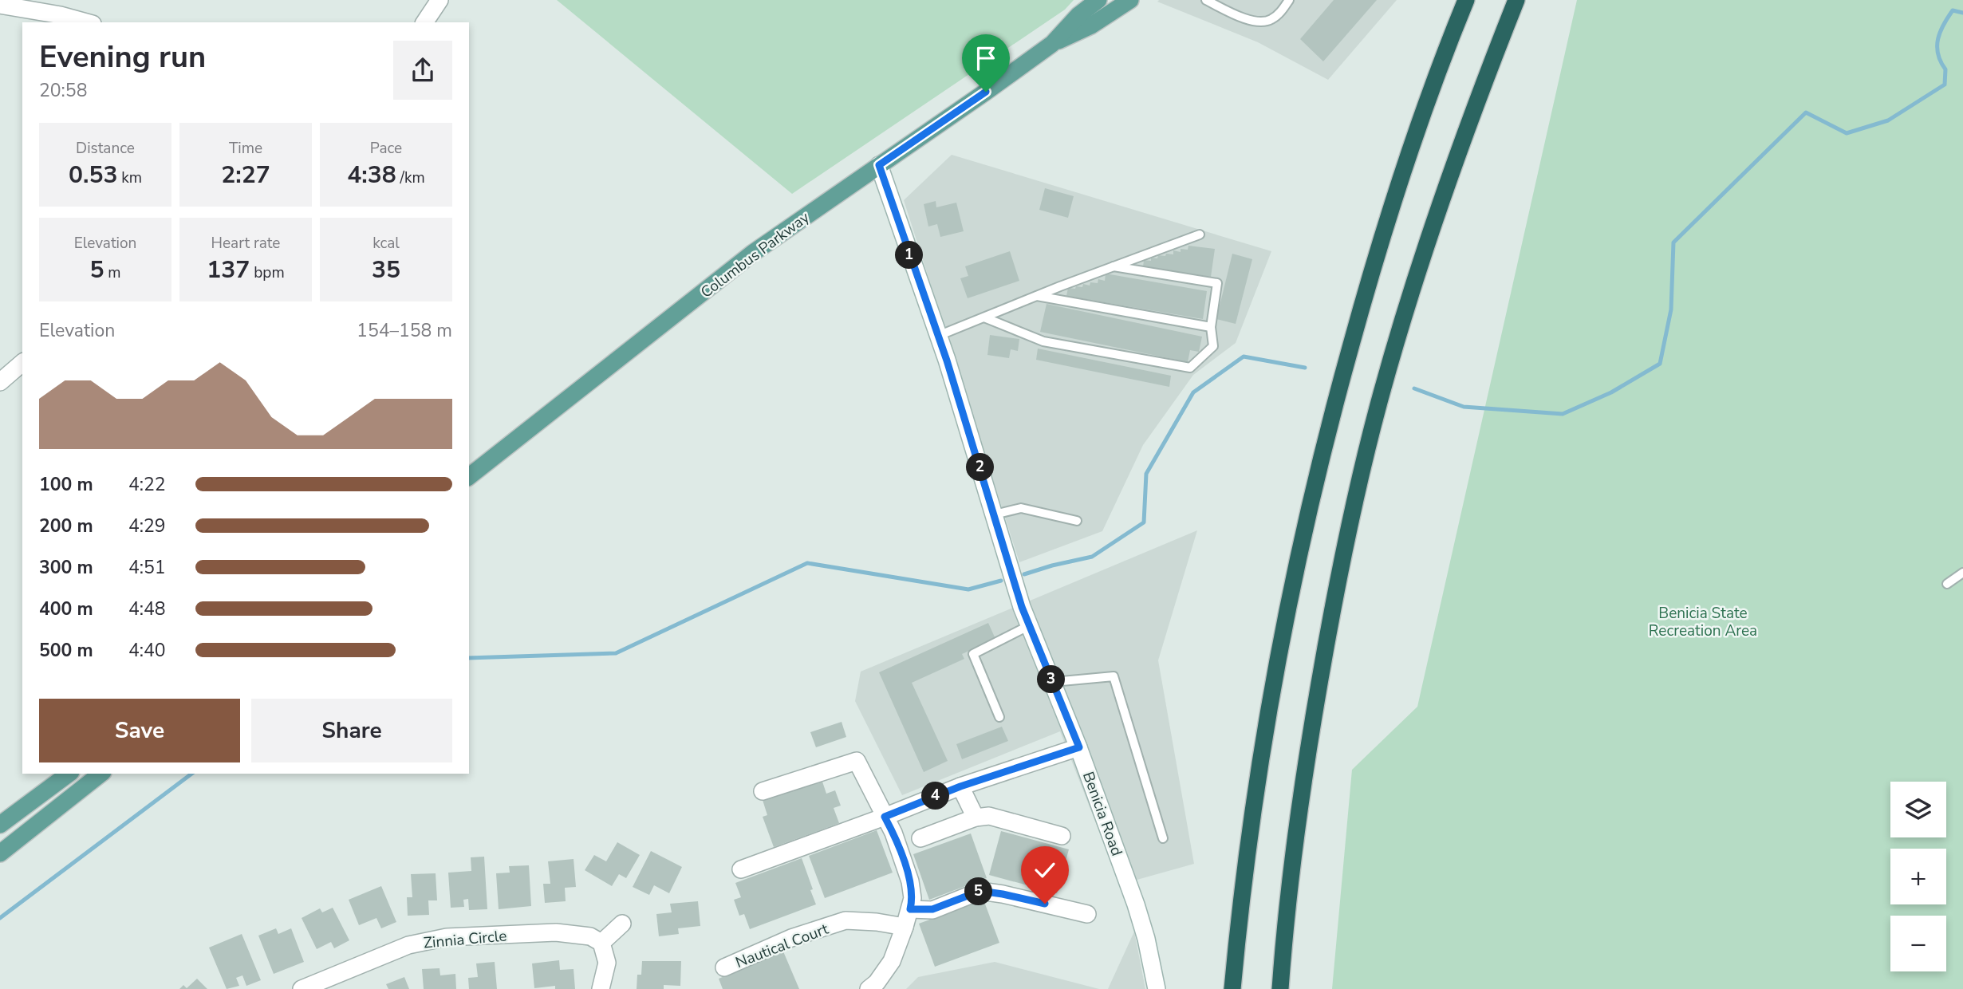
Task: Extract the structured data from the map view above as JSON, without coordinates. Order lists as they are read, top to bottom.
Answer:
{
  "streets": {
    "main road": ["Columbus Parkway"],
    "street": ["Benicia Road", "Zinnia Circle", "Nautical Court"]
  },
  "crossings": [
    ["Columbus Parkway", "Benicia Road"]
  ],
  "parks": ["Benicia State Recreation Area"],
  "page": {
    "heading": ["Evening run", "20:58"],
    "stats": [
      ["Distance", "0.53 km"],
      ["Time", "2:27"],
      ["Pace", "4:38 /km"],
      ["Elevation", "5 m"],
      ["Heart rate", "137 bpm"],
      ["kcal", "35"]
    ],
    "pins": [
      "1",
      "2",
      "3",
      "4",
      "5"
    ],
    "chart": ["Elevation", "154–158 m"],
    "list": [
      {
        "name": "100 m",
        "note": "4:22"
      },
      {
        "name": "200 m",
        "note": "4:29"
      },
      {
        "name": "300 m",
        "note": "4:51"
      },
      {
        "name": "400 m",
        "note": "4:48"
      },
      {
        "name": "500 m",
        "note": "4:40"
      }
    ],
    "buttons": ["Save", "Share"],
    "map_buttons": ["+", "−"]
  }
}
